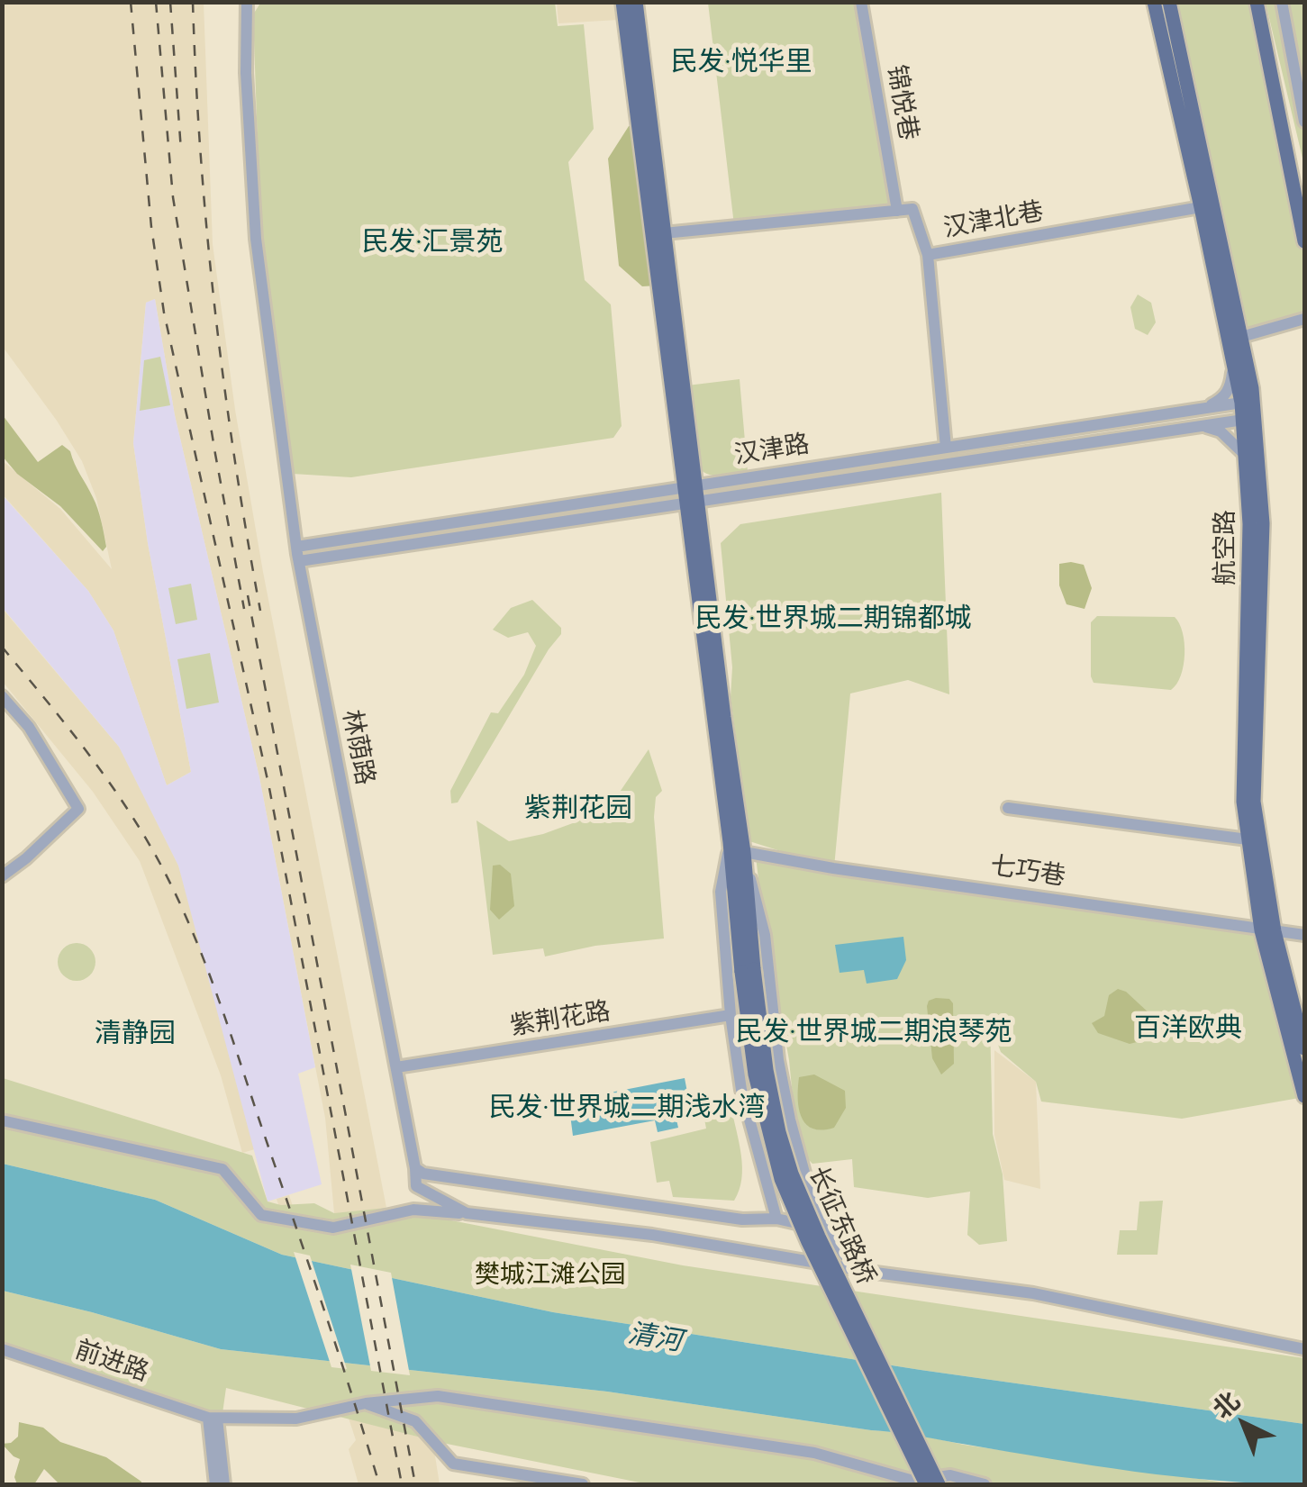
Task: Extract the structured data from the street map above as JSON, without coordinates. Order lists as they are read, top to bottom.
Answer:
{
  "streets": {
    "main road": ["航空路", "长征东路桥"],
    "street": [
      "锦悦巷",
      "汉津北巷",
      "汉津路",
      "林荫路",
      "七巧巷",
      "紫荆花路",
      "前进路"
    ]
  },
  "crossings": [
    ["锦悦巷", "汉津北巷"],
    ["汉津北巷", "航空路"],
    ["汉津路", "航空路"],
    ["汉津路", "林荫路"],
    ["航空路", "七巧巷"],
    ["林荫路", "紫荆花路"]
  ],
  "districts": [
    "民发·悦华里",
    "民发·汇景苑",
    "民发·世界城二期锦都城",
    "紫荆花园",
    "百洋欧典",
    "民发·世界城二期浪琴苑",
    "清静园",
    "民发·世界城二期浅水湾"
  ],
  "water": ["清河"],
  "parks": ["樊城江滩公园"],
  "north": "top left"
}
